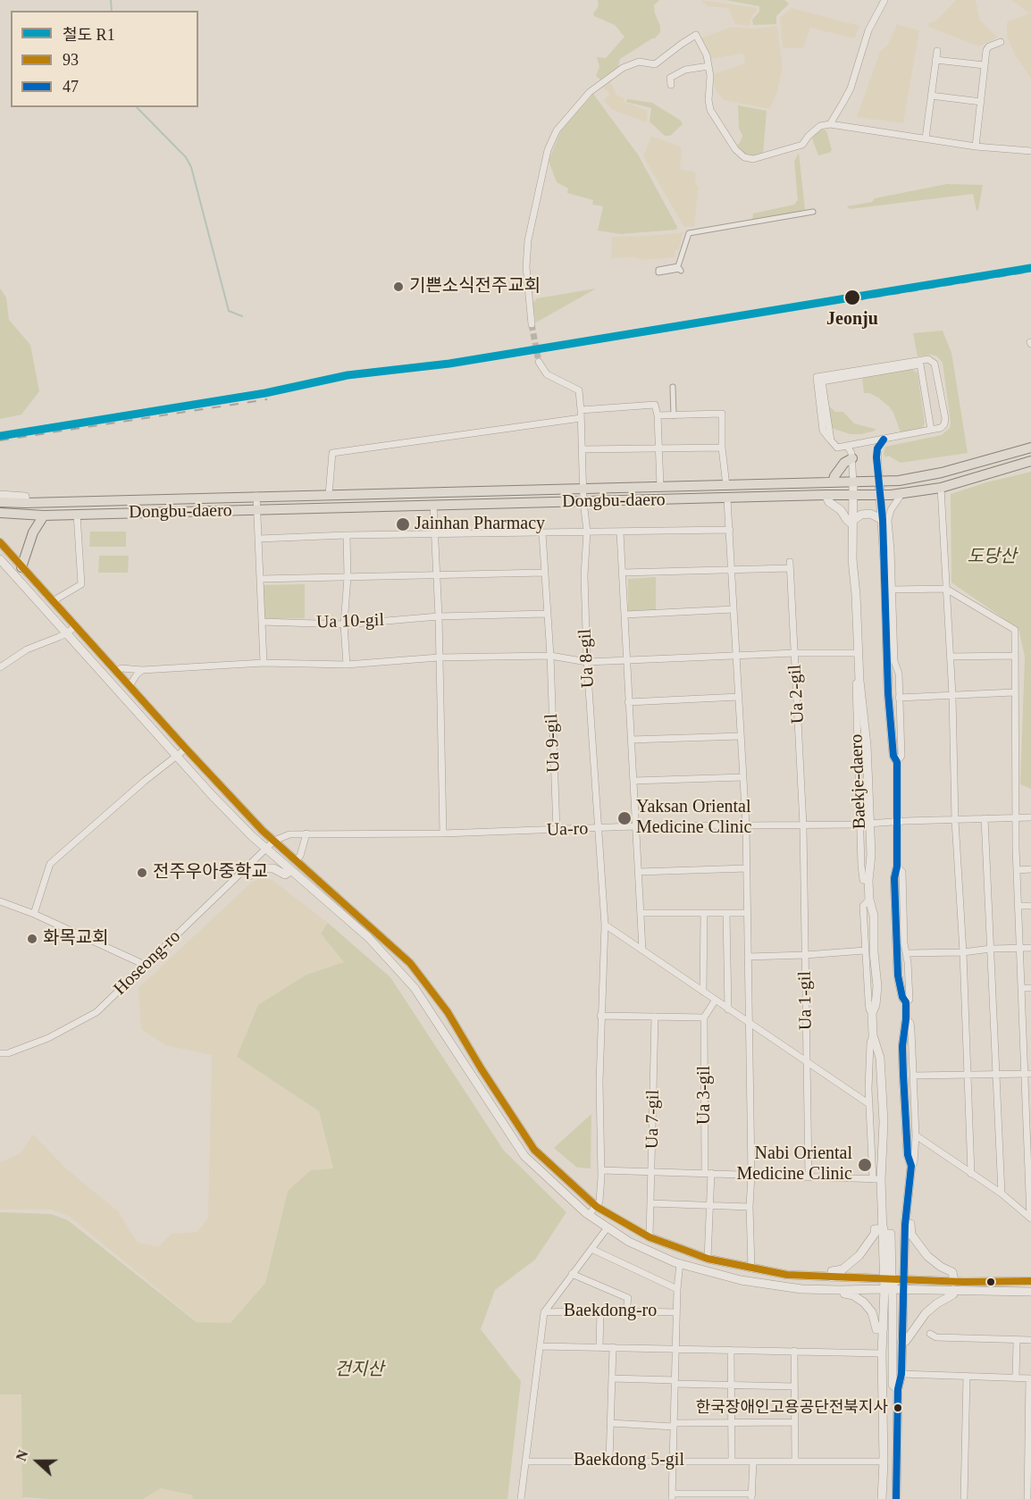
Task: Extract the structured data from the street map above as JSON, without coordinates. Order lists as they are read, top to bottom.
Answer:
{
  "streets": {
    "main road": ["Dongbu-daero"],
    "street": [
      "Ua 10-gil",
      "Ua 8-gil",
      "Ua 2-gil",
      "Ua 9-gil",
      "Baekje-daero",
      "Ua-ro",
      "Hoseong-ro",
      "Ua 1-gil",
      "Ua 3-gil",
      "Ua 7-gil",
      "Baekdong-ro",
      "Baekdong 5-gil"
    ]
  },
  "crossings": [
    ["Dongbu-daero", "Ua 8-gil"],
    ["Dongbu-daero", "Baekje-daero"],
    ["Ua 10-gil", "Ua 9-gil"],
    ["Ua 8-gil", "Ua-ro"],
    ["Ua 2-gil", "Ua-ro"],
    ["Ua 2-gil", "Ua 1-gil"],
    ["Ua 9-gil", "Ua-ro"],
    ["Baekje-daero", "Ua-ro"],
    ["Baekje-daero", "Baekdong 5-gil"],
    ["Ua-ro", "Hoseong-ro"],
    ["Ua-ro", "Ua 1-gil"],
    ["Baekdong-ro", "Baekdong 5-gil"]
  ],
  "parks": ["도당산", "건지산"],
  "places": [
    "기쁜소식전주교회",
    "Jeonju",
    "Jainhan Pharmacy",
    "Yaksan Oriental Medicine Clinic",
    "전주우아중학교",
    "화목교회",
    "Nabi Oriental Medicine Clinic",
    "한국장애인고용공단전북지사"
  ],
  "lines": ["rail line R1", "transit line 47", "transit line 93"],
  "legend": ["철도 R1", "93", "47"],
  "north": "left"
}
